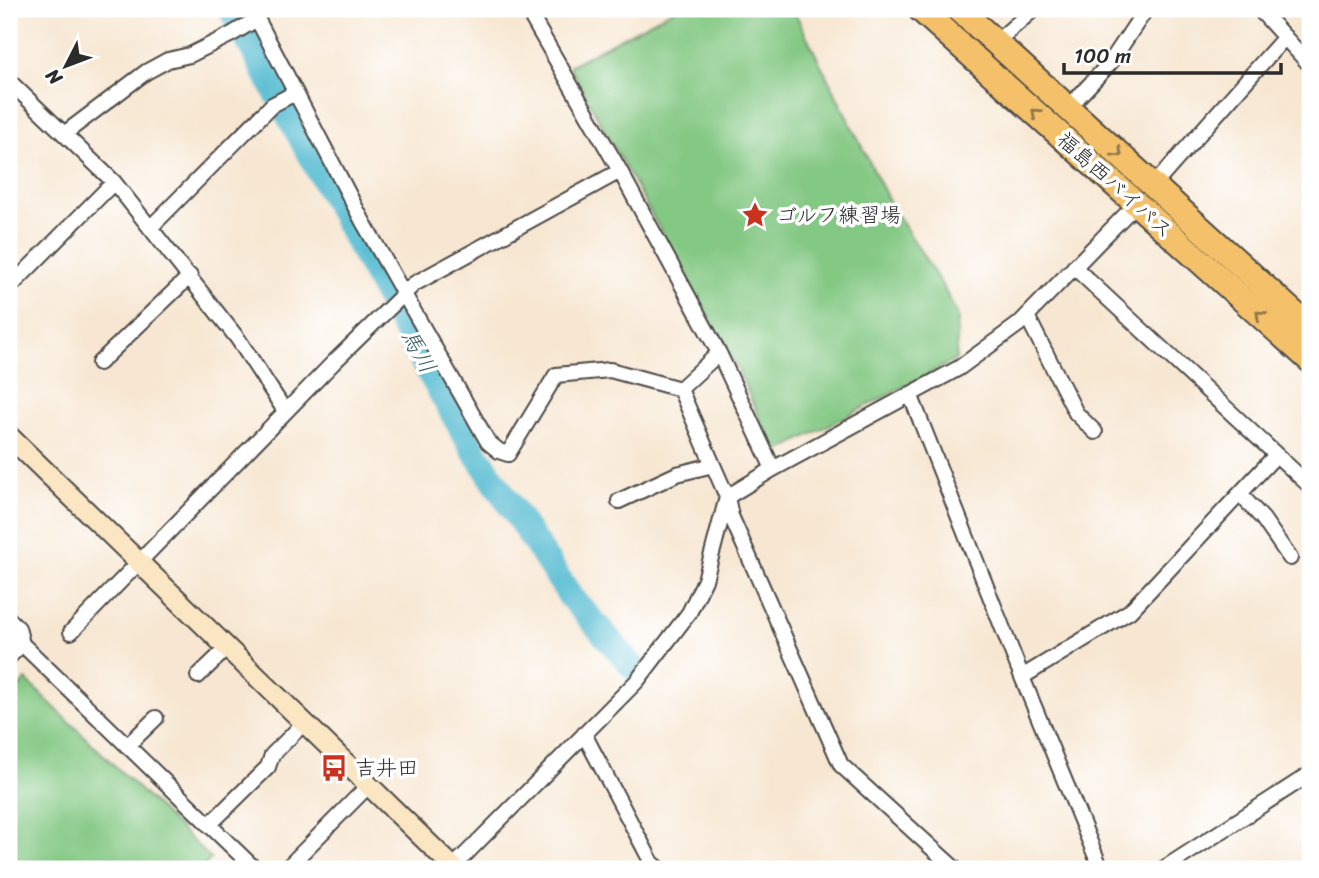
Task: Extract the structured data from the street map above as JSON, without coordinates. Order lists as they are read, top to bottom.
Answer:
{
  "streets": {
    "highway": ["福島西バイパス"]
  },
  "water": ["馬川"],
  "places": {
    "place": ["ゴルフ練習場"],
    "bus stop": ["吉井田"]
  },
  "scale_bar": "100 m",
  "north": "bottom left"
}
